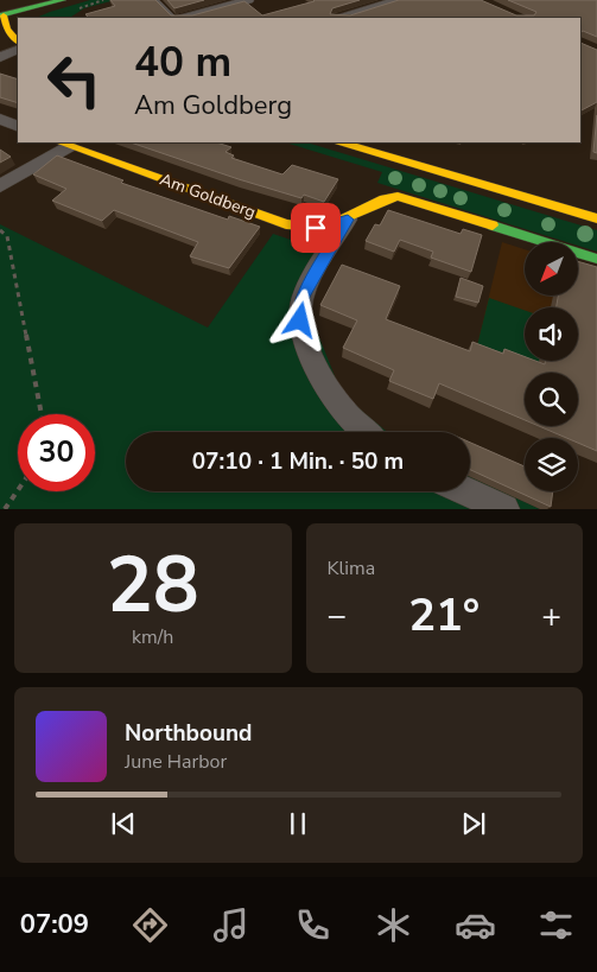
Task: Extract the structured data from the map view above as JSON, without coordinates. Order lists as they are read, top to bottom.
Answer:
{
  "streets": {
    "street": ["Am Goldberg"]
  },
  "north": "bottom left",
  "page": {
    "turn": ["40 m", "Am Goldberg"],
    "limit": "30",
    "trip": "07:10 · 1 Min. · 50 m",
    "tile": [
      ["28", "km/h"],
      "Klima"
    ],
    "heat": ["−", "21°", "+"],
    "song": ["Northbound", "June Harbor"],
    "tabs": "07:09"
  }
}
